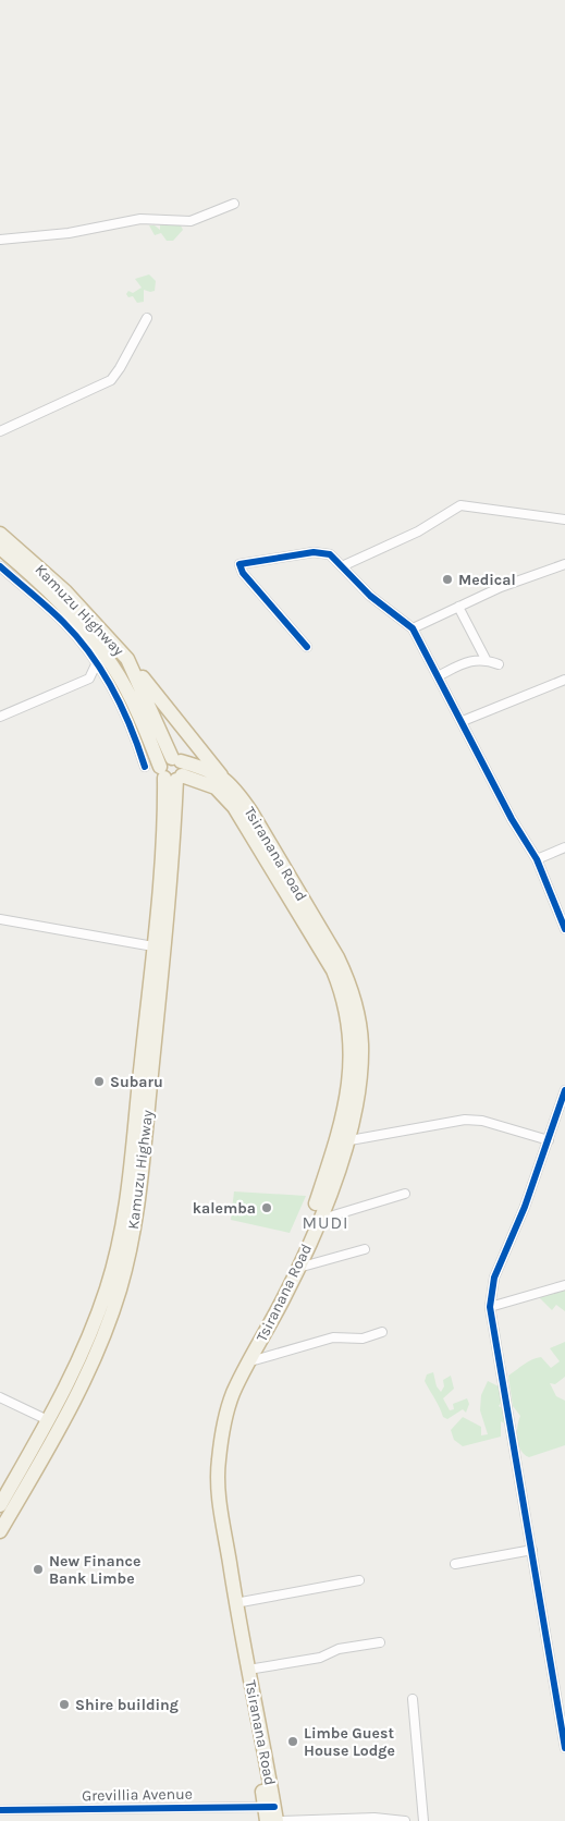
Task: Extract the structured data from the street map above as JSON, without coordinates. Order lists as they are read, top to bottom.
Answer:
{
  "streets": {
    "highway": ["Kamuzu Highway", "Tsiranana Road"],
    "street": ["Grevillia Avenue"]
  },
  "crossings": [
    ["Kamuzu Highway", "Tsiranana Road"],
    ["Tsiranana Road", "Grevillia Avenue"]
  ],
  "districts": ["MUDI"],
  "places": [
    "Medical",
    "Subaru",
    "kalemba",
    "New Finance Bank Limbe",
    "Shire building",
    "Limbe Guest House Lodge"
  ]
}
